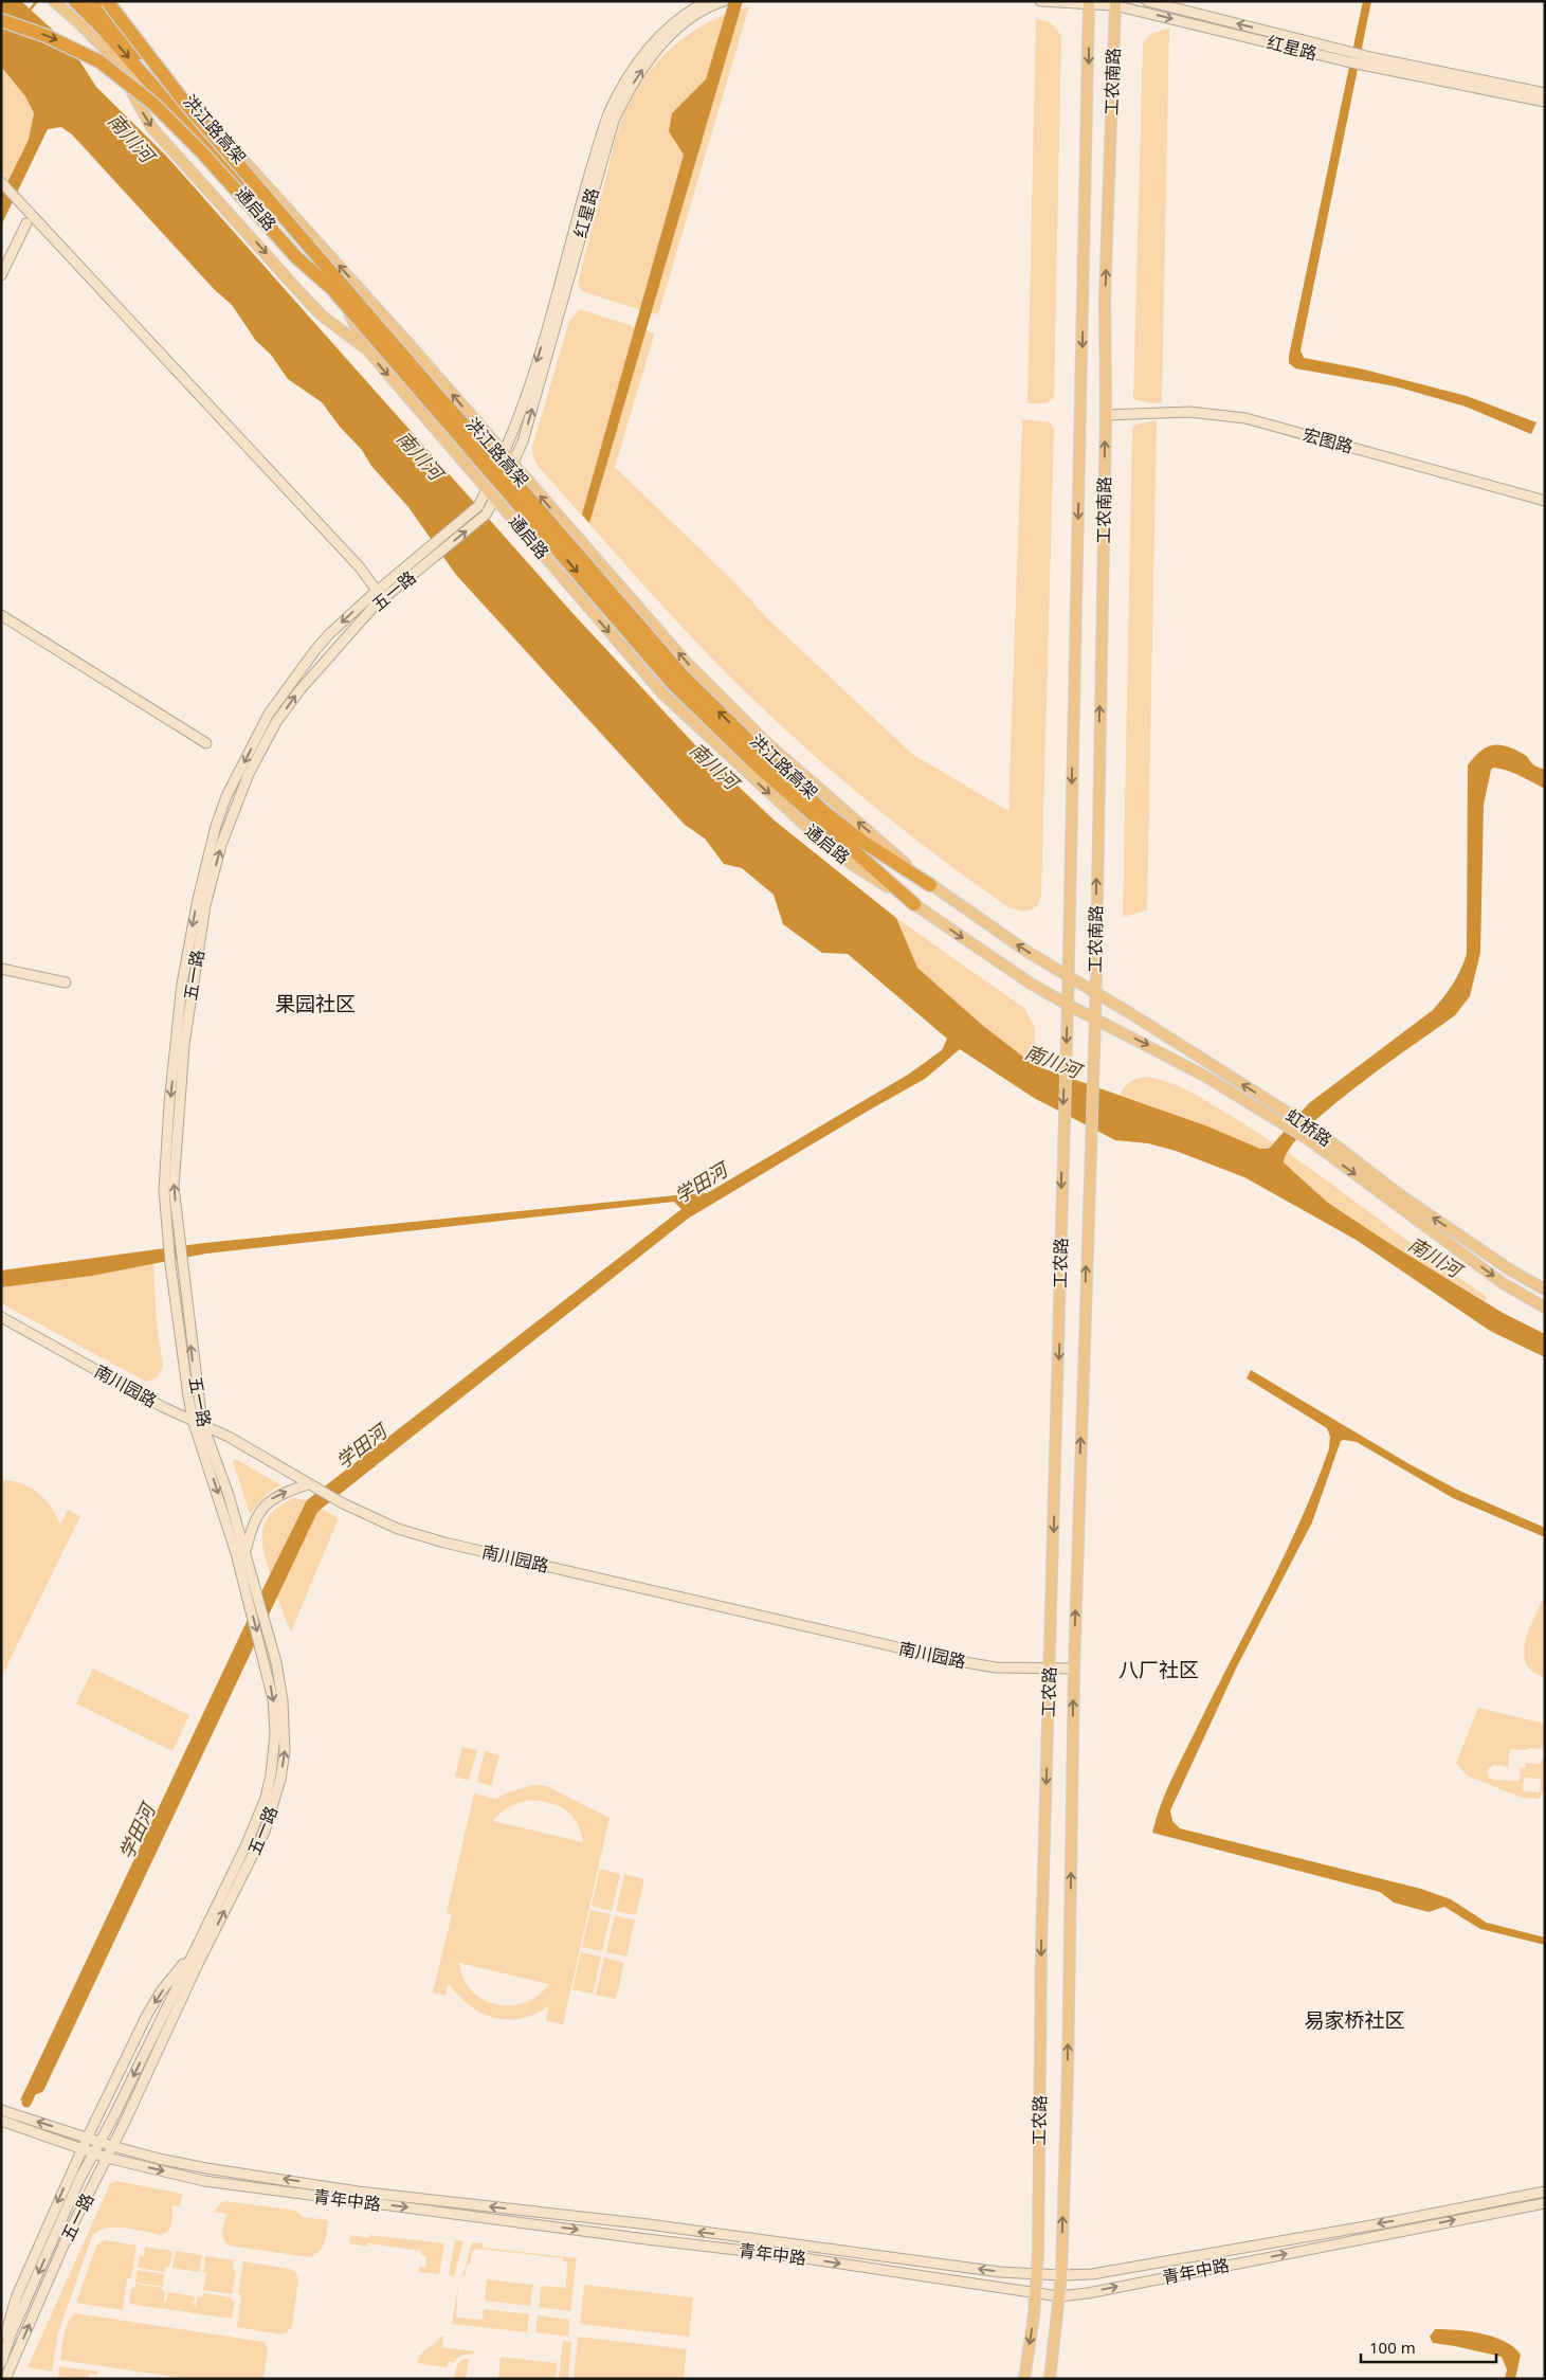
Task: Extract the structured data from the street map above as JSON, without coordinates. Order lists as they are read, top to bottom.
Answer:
{
  "streets": {
    "highway": ["洪江路高架"],
    "main road": [
      "红星路",
      "工农南路",
      "通启路",
      "宏图路",
      "五一路",
      "虹桥路",
      "工农路",
      "南川园路",
      "青年中路"
    ]
  },
  "crossings": [
    ["红星路", "工农南路"],
    ["红星路", "通启路"],
    ["红星路", "五一路"],
    ["工农南路", "通启路"],
    ["工农南路", "宏图路"],
    ["工农南路", "虹桥路"],
    ["工农南路", "工农路"],
    ["洪江路高架", "通启路"],
    ["通启路", "五一路"],
    ["通启路", "虹桥路"],
    ["通启路", "工农路"],
    ["五一路", "南川园路"],
    ["五一路", "青年中路"],
    ["虹桥路", "工农路"],
    ["工农路", "南川园路"],
    ["工农路", "青年中路"]
  ],
  "districts": ["果园社区", "八厂社区", "易家桥社区"],
  "water": ["南川河", "学田河"],
  "scale_bar": "100 m"
}
